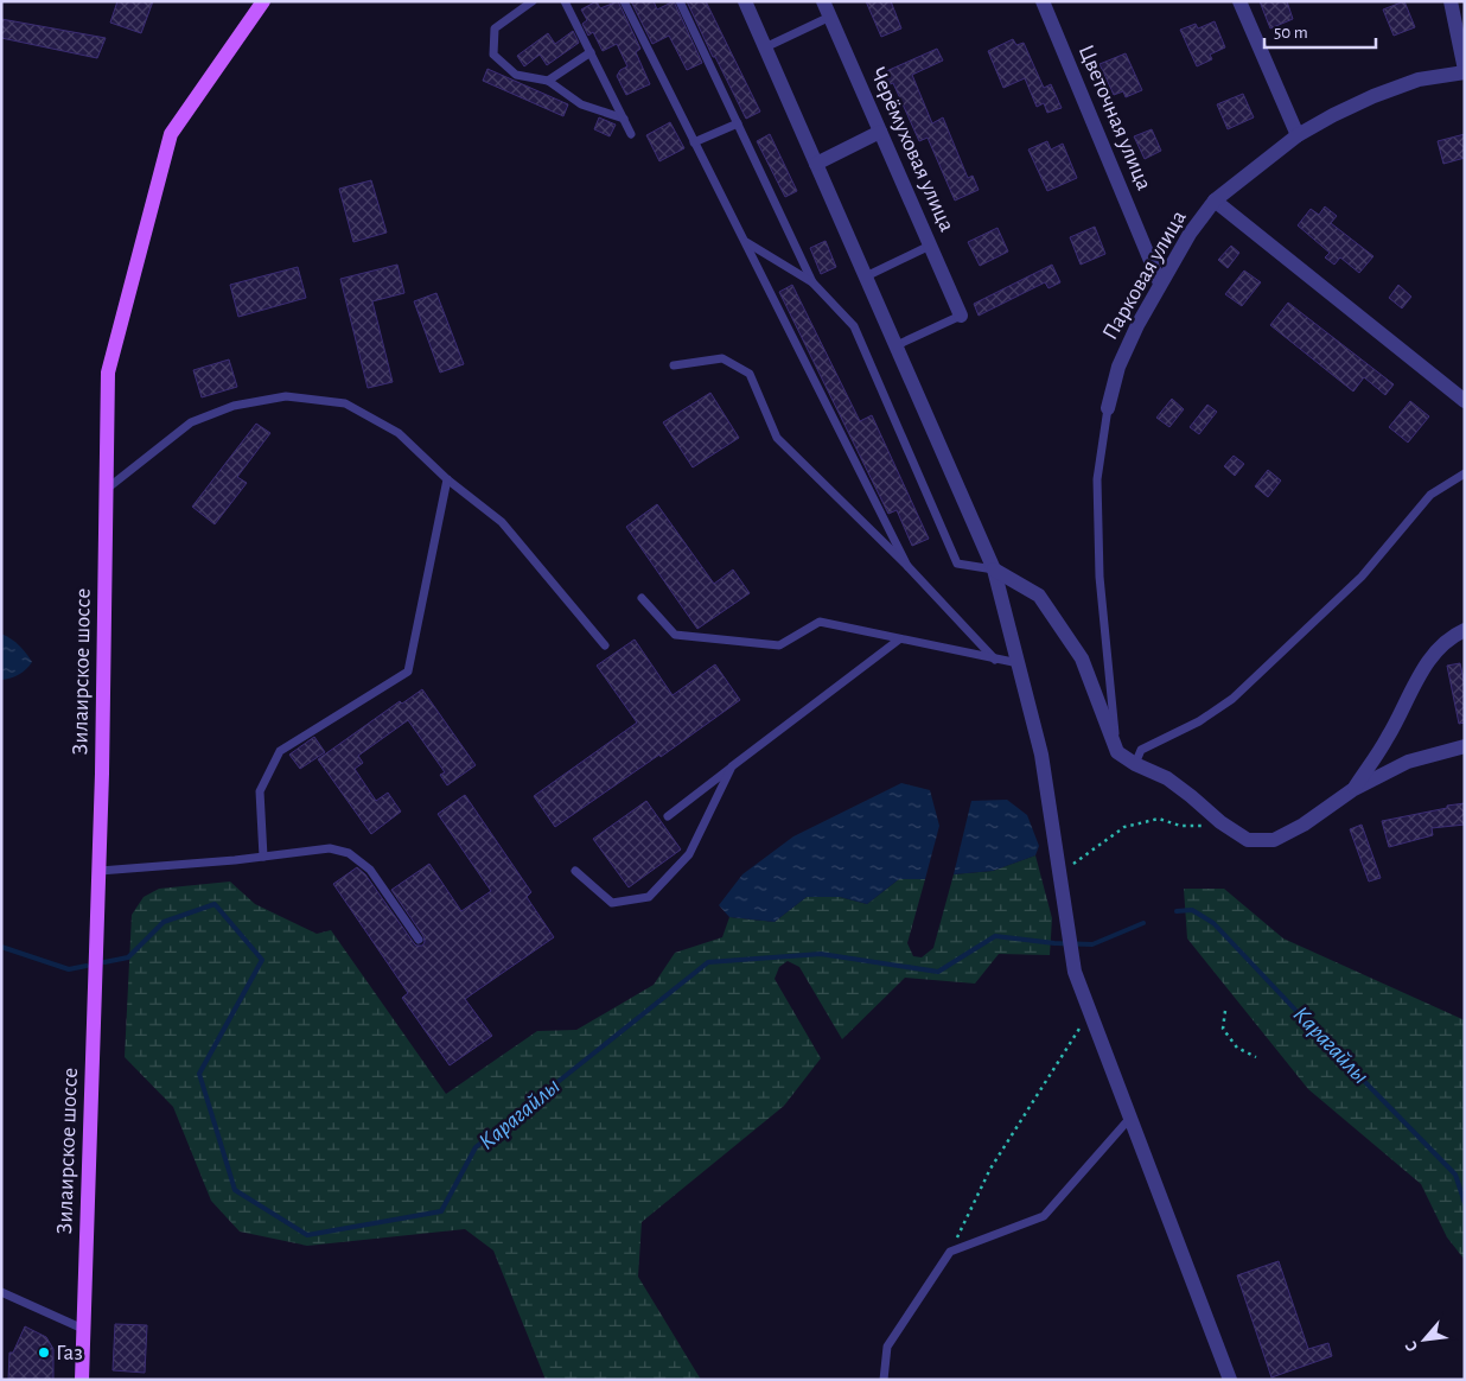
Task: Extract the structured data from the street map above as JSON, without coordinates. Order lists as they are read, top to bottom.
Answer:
{
  "streets": {
    "main road": ["Зилаирское шоссе"],
    "street": ["Цветочная улица", "Черёмуховая улица", "Парковая улица"]
  },
  "crossings": [
    ["Цветочная улица", "Парковая улица"]
  ],
  "water": ["Карагайлы"],
  "places": ["Газ"],
  "scale_bar": "50 m",
  "north": "bottom left"
}
